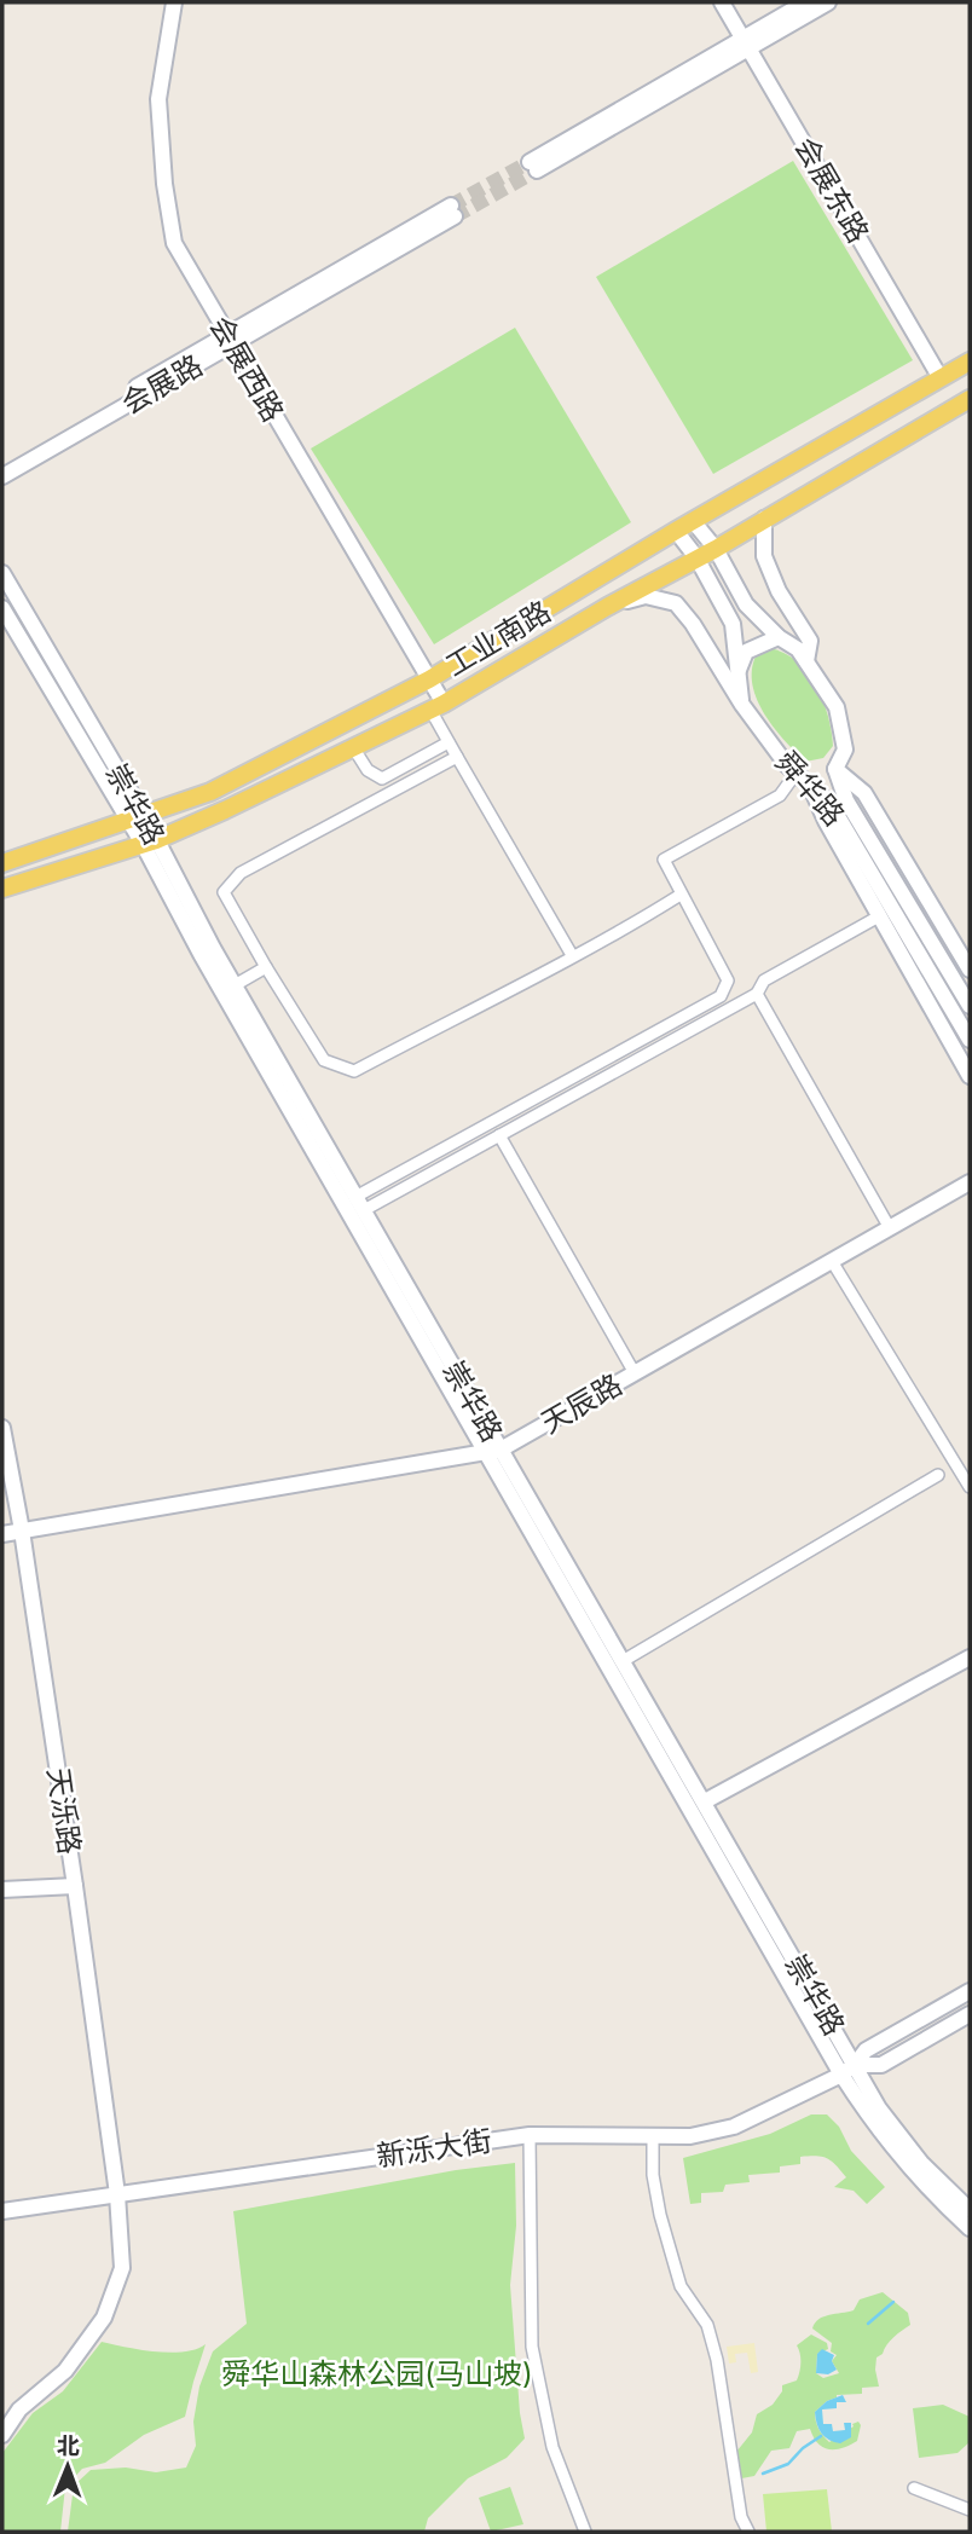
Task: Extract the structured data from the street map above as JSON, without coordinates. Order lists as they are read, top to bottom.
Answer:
{
  "streets": {
    "main road": [
      "会展东路",
      "会展西路",
      "会展路",
      "工业南路",
      "舜华路",
      "崇华路",
      "天辰路",
      "天泺路",
      "新泺大街"
    ]
  },
  "crossings": [
    ["会展东路", "工业南路"],
    ["会展西路", "会展路"],
    ["会展西路", "工业南路"],
    ["工业南路", "舜华路"],
    ["工业南路", "崇华路"],
    ["崇华路", "天辰路"],
    ["崇华路", "新泺大街"],
    ["天辰路", "天泺路"],
    ["天泺路", "新泺大街"]
  ],
  "parks": ["舜华山森林公园(马山坡)"],
  "north": "top"
}
